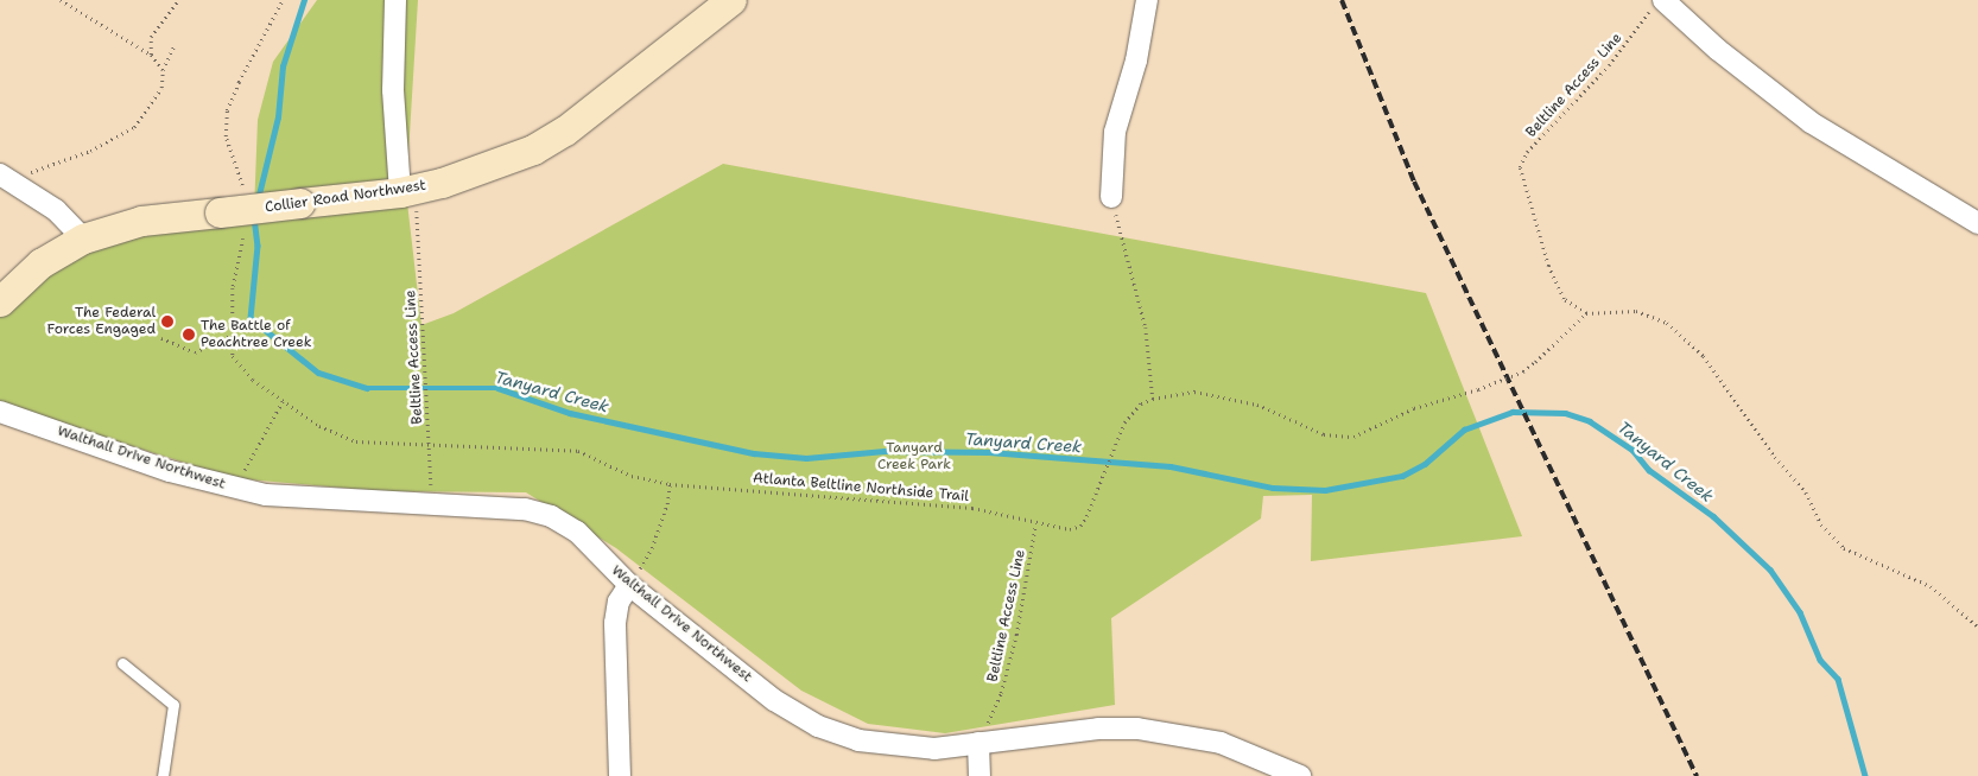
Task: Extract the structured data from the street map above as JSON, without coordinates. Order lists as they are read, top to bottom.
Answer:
{
  "streets": {
    "street": ["Collier Road Northwest", "Walthall Drive Northwest"],
    "path": ["Beltline Access Line", "Atlanta Beltline Northside Trail"]
  },
  "crossings": [
    ["Beltline Access Line", "Collier Road Northwest"],
    ["Beltline Access Line", "Walthall Drive Northwest"],
    ["Beltline Access Line", "Atlanta Beltline Northside Trail"]
  ],
  "water": ["Tanyard Creek"],
  "parks": ["Tanyard Creek Park"],
  "places": ["The Federal Forces Engaged", "The Battle of Peachtree Creek"]
}
